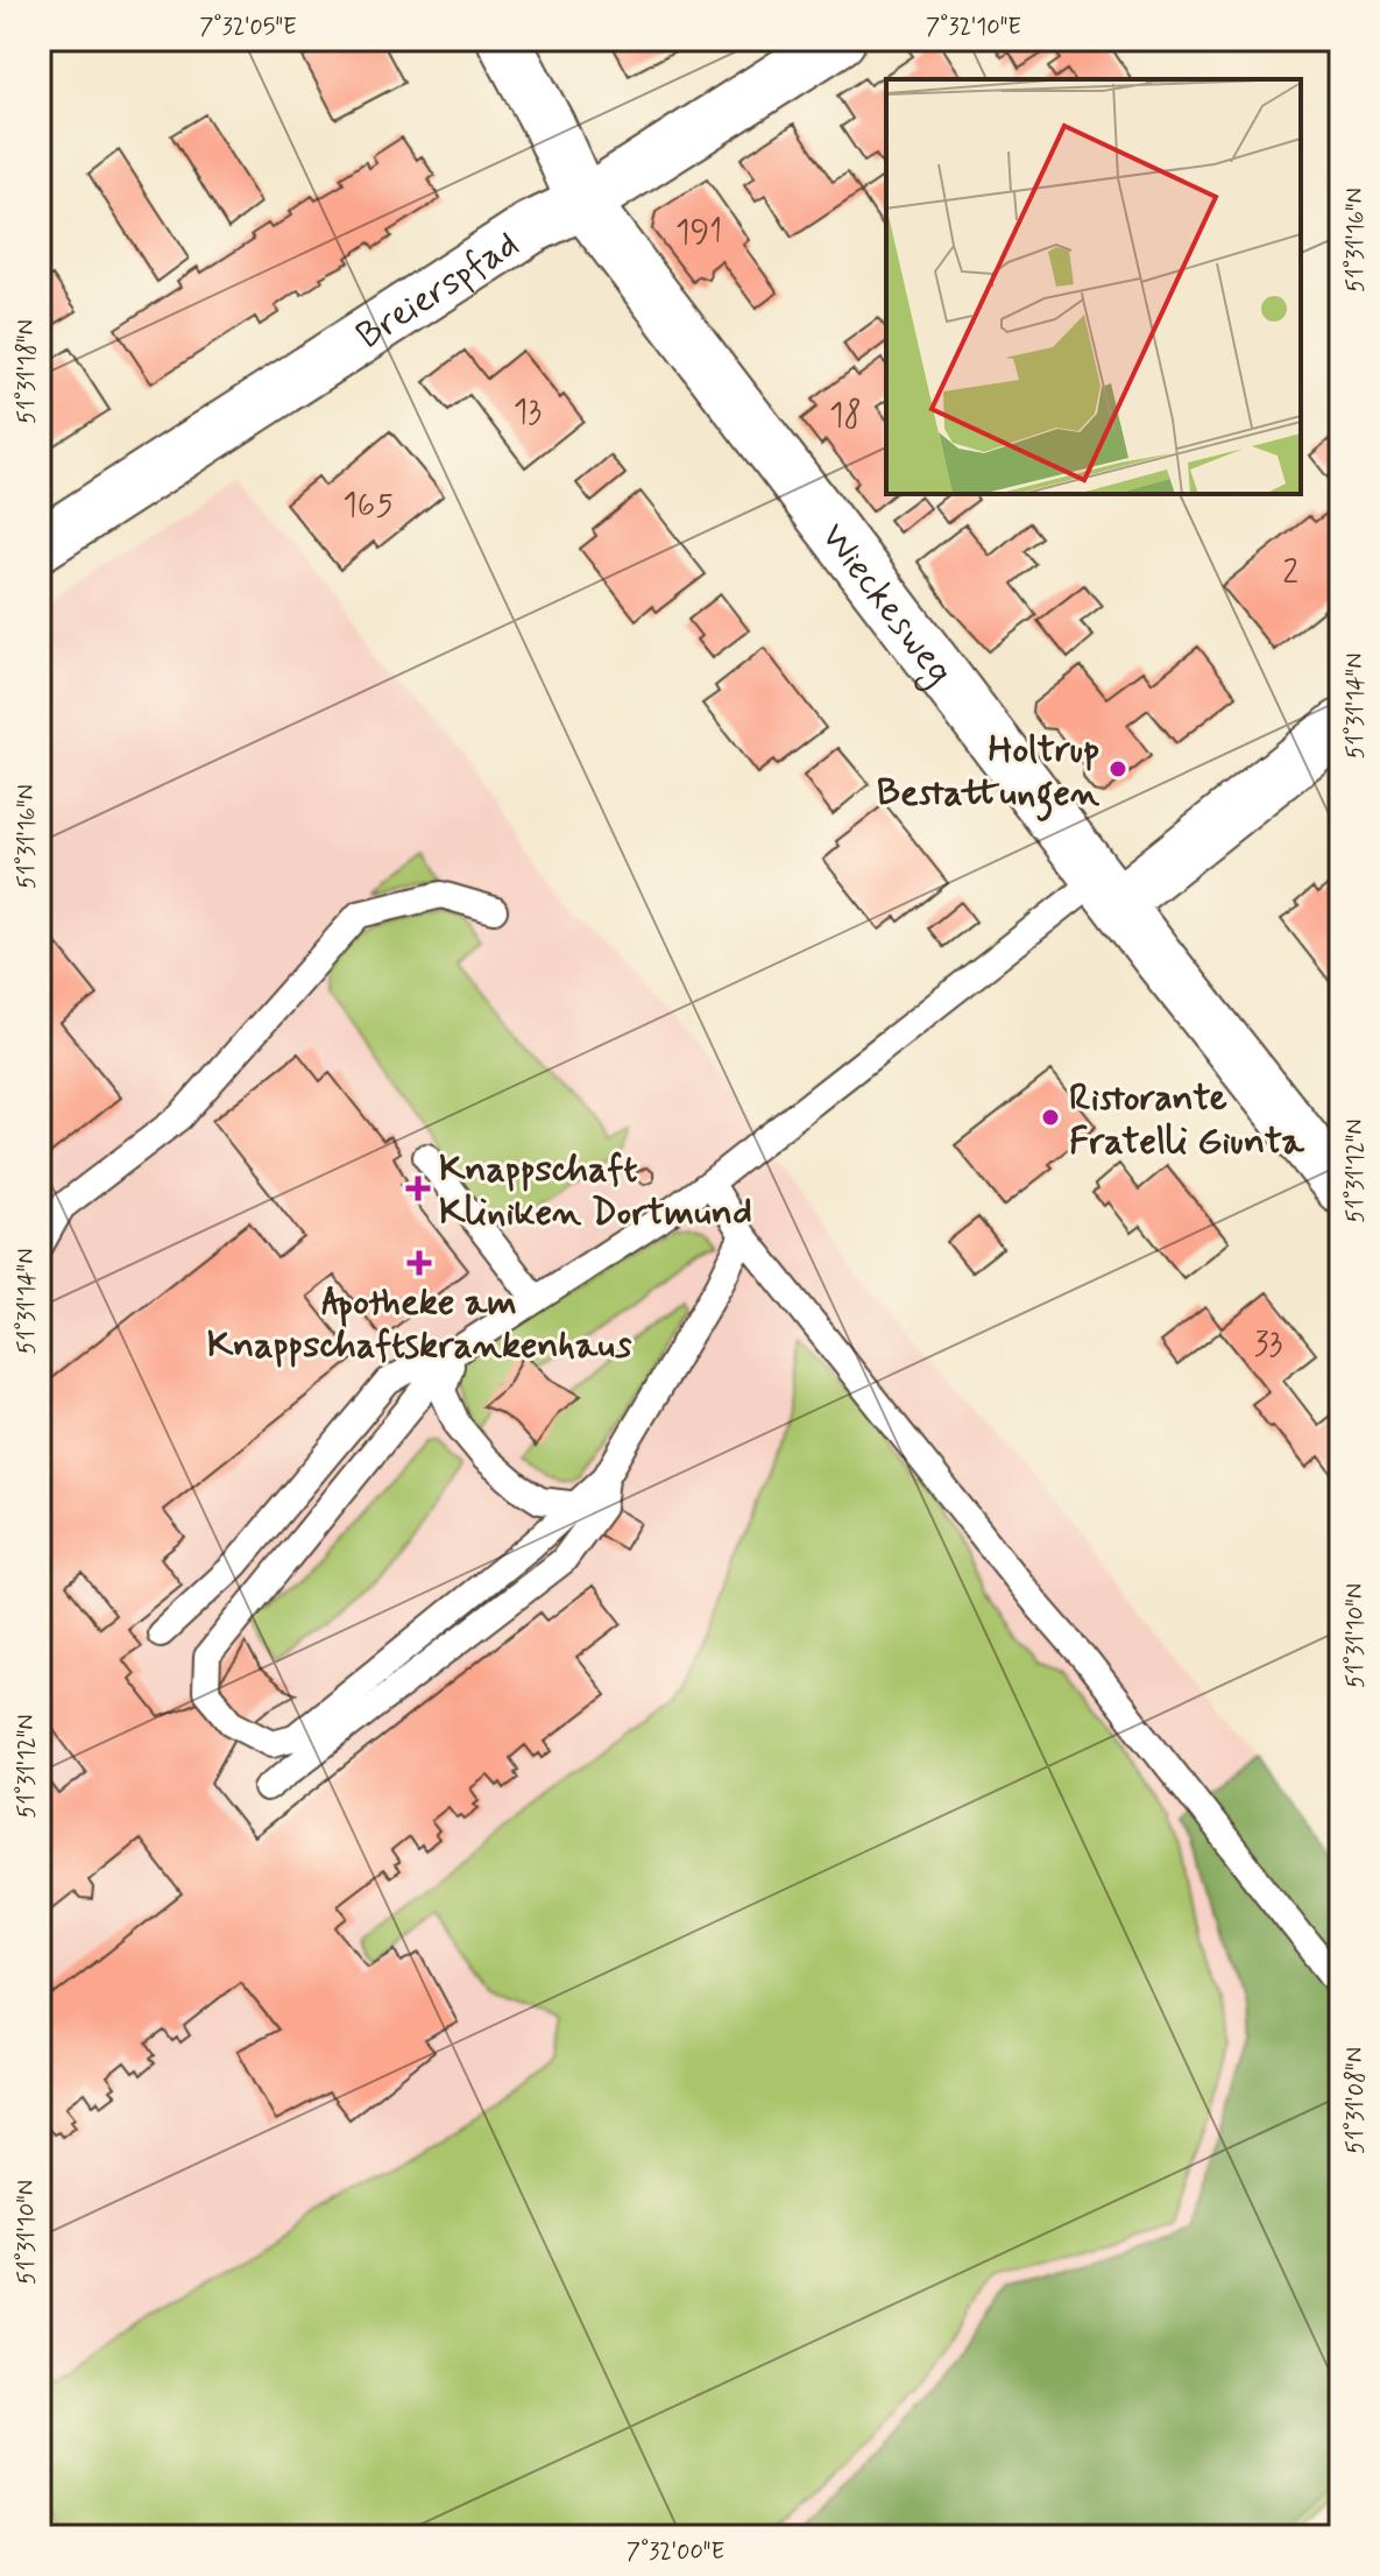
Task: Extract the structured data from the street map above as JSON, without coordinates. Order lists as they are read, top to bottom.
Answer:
{
  "streets": {
    "street": ["Breierspfad", "Wieckesweg"]
  },
  "crossings": [
    ["Breierspfad", "Wieckesweg"]
  ],
  "places": {
    "other": ["Holtrup Bestattungen", "Ristorante Fratelli Giunta"],
    "health": ["Knappschaft Kliniken Dortmund", "Apotheke am Knappschaftskrankenhaus"]
  },
  "house_numbers": [
    "191",
    "13",
    "18",
    "165",
    "2",
    "33"
  ],
  "coordinates": [
    "7°32'05\"E",
    "7°32'10\"E",
    "51°31'16\"N",
    "51°31'18\"N",
    "51°31'14\"N",
    "51°31'12\"N",
    "51°31'10\"N",
    "51°31'08\"N",
    "7°32'00\"E"
  ]
}
